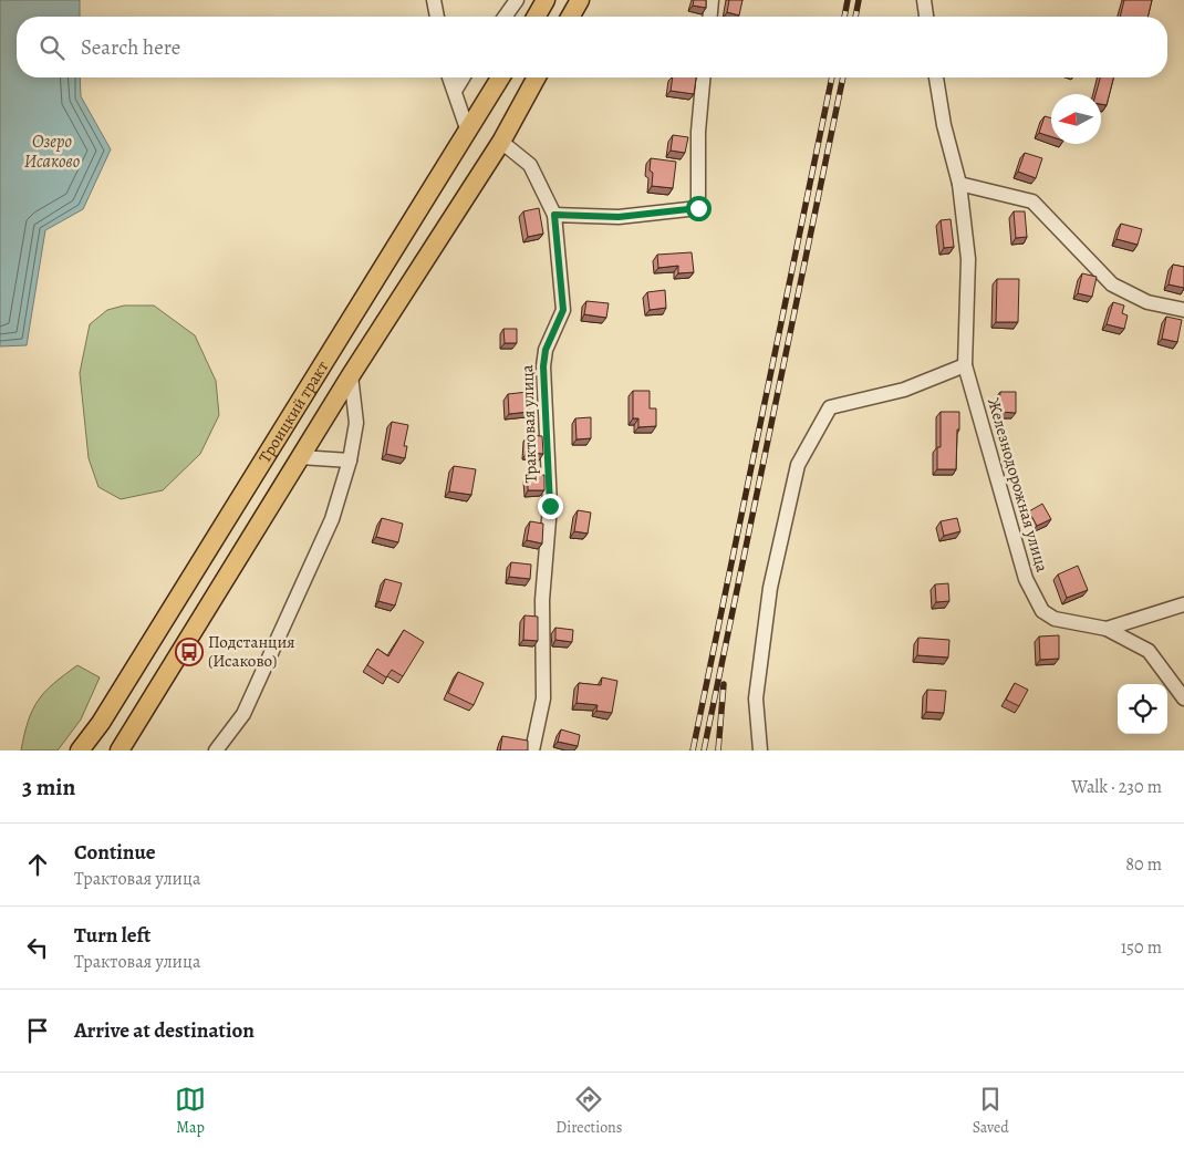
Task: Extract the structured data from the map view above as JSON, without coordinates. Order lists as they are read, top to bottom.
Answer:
{
  "streets": {
    "main road": ["Троицкий тракт"],
    "street": ["Трактовая улица", "Железнодорожная улица"]
  },
  "water": ["Озеро Исаково"],
  "places": {
    "bus stop": ["Подстанция (Исаково)"]
  },
  "north": "left",
  "page": {
    "search": "Search here",
    "heading": ["3 min", "Walk · 230 m"],
    "list": [
      ["Continue", "Трактовая улица", "80 m"],
      ["Turn left", "Трактовая улица", "150 m"],
      "Arrive at destination"
    ],
    "nav": ["Map", "Directions", "Saved"]
  }
}
